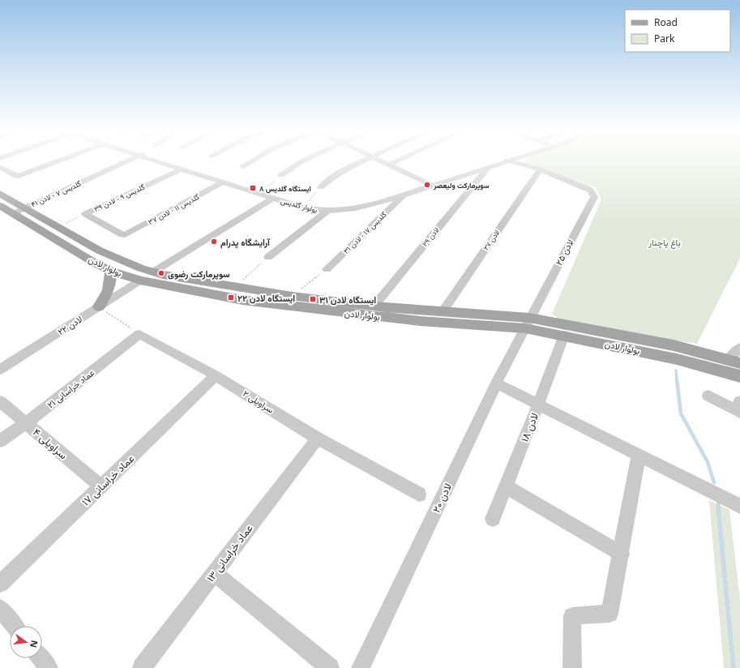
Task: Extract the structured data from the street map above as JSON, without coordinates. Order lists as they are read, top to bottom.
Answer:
{
  "streets": {
    "main road": ["بولوار لادن"],
    "street": [
      "گلدیس ۷ - لادن ۴۱",
      "گلدیس ۹ - لادن ۳۹",
      "بولوار گلدیس",
      "گلدیس ۱۱ - لادن ۳۷",
      "گلدیس ۱۷ - لادن ۳۱",
      "لادن ۲۹",
      "لادن ۲۷",
      "لادن ۲۵",
      "لادن ۲۲",
      "عماد خراسانی ۲۱",
      "سراویلی ۲",
      "لادن ۱۸",
      "سراویلی ۴",
      "عماد خراسانی ۱۷",
      "لادن ۲۰",
      "عماد خراسانی ۱۳"
    ]
  },
  "crossings": [
    ["گلدیس ۷ - لادن ۴۱", "بولوار لادن"],
    ["گلدیس ۹ - لادن ۳۹", "بولوار گلدیس"],
    ["گلدیس ۹ - لادن ۳۹", "گلدیس ۱۱ - لادن ۳۷"],
    ["گلدیس ۹ - لادن ۳۹", "بولوار لادن"],
    ["بولوار گلدیس", "گلدیس ۱۱ - لادن ۳۷"],
    ["بولوار گلدیس", "گلدیس ۱۷ - لادن ۳۱"],
    ["بولوار گلدیس", "لادن ۲۹"],
    ["لادن ۲۹", "بولوار لادن"],
    ["لادن ۲۷", "لادن ۲۵"],
    ["لادن ۲۷", "بولوار لادن"],
    ["لادن ۲۵", "بولوار لادن"],
    ["لادن ۲۵", "لادن ۲۰"],
    ["بولوار لادن", "لادن ۲۲"],
    ["بولوار لادن", "لادن ۱۸"],
    ["بولوار لادن", "لادن ۲۰"],
    ["عماد خراسانی ۲۱", "سراویلی ۲"],
    ["عماد خراسانی ۲۱", "سراویلی ۴"],
    ["سراویلی ۲", "عماد خراسانی ۱۷"],
    ["سراویلی ۲", "عماد خراسانی ۱۳"],
    ["سراویلی ۴", "عماد خراسانی ۱۷"]
  ],
  "parks": ["باغ پاچنار"],
  "places": {
    "other": ["سوپرمارکت ولیعصر", "آرایشگاه پدرام", "سوپرمارکت رضوی"],
    "transit": ["ایستگاه گلدیس ۸", "ایستگاه لادن ۲۲", "ایستگاه لادن ۳۱"]
  },
  "legend": ["Road", "Park"],
  "north": "right"
}
